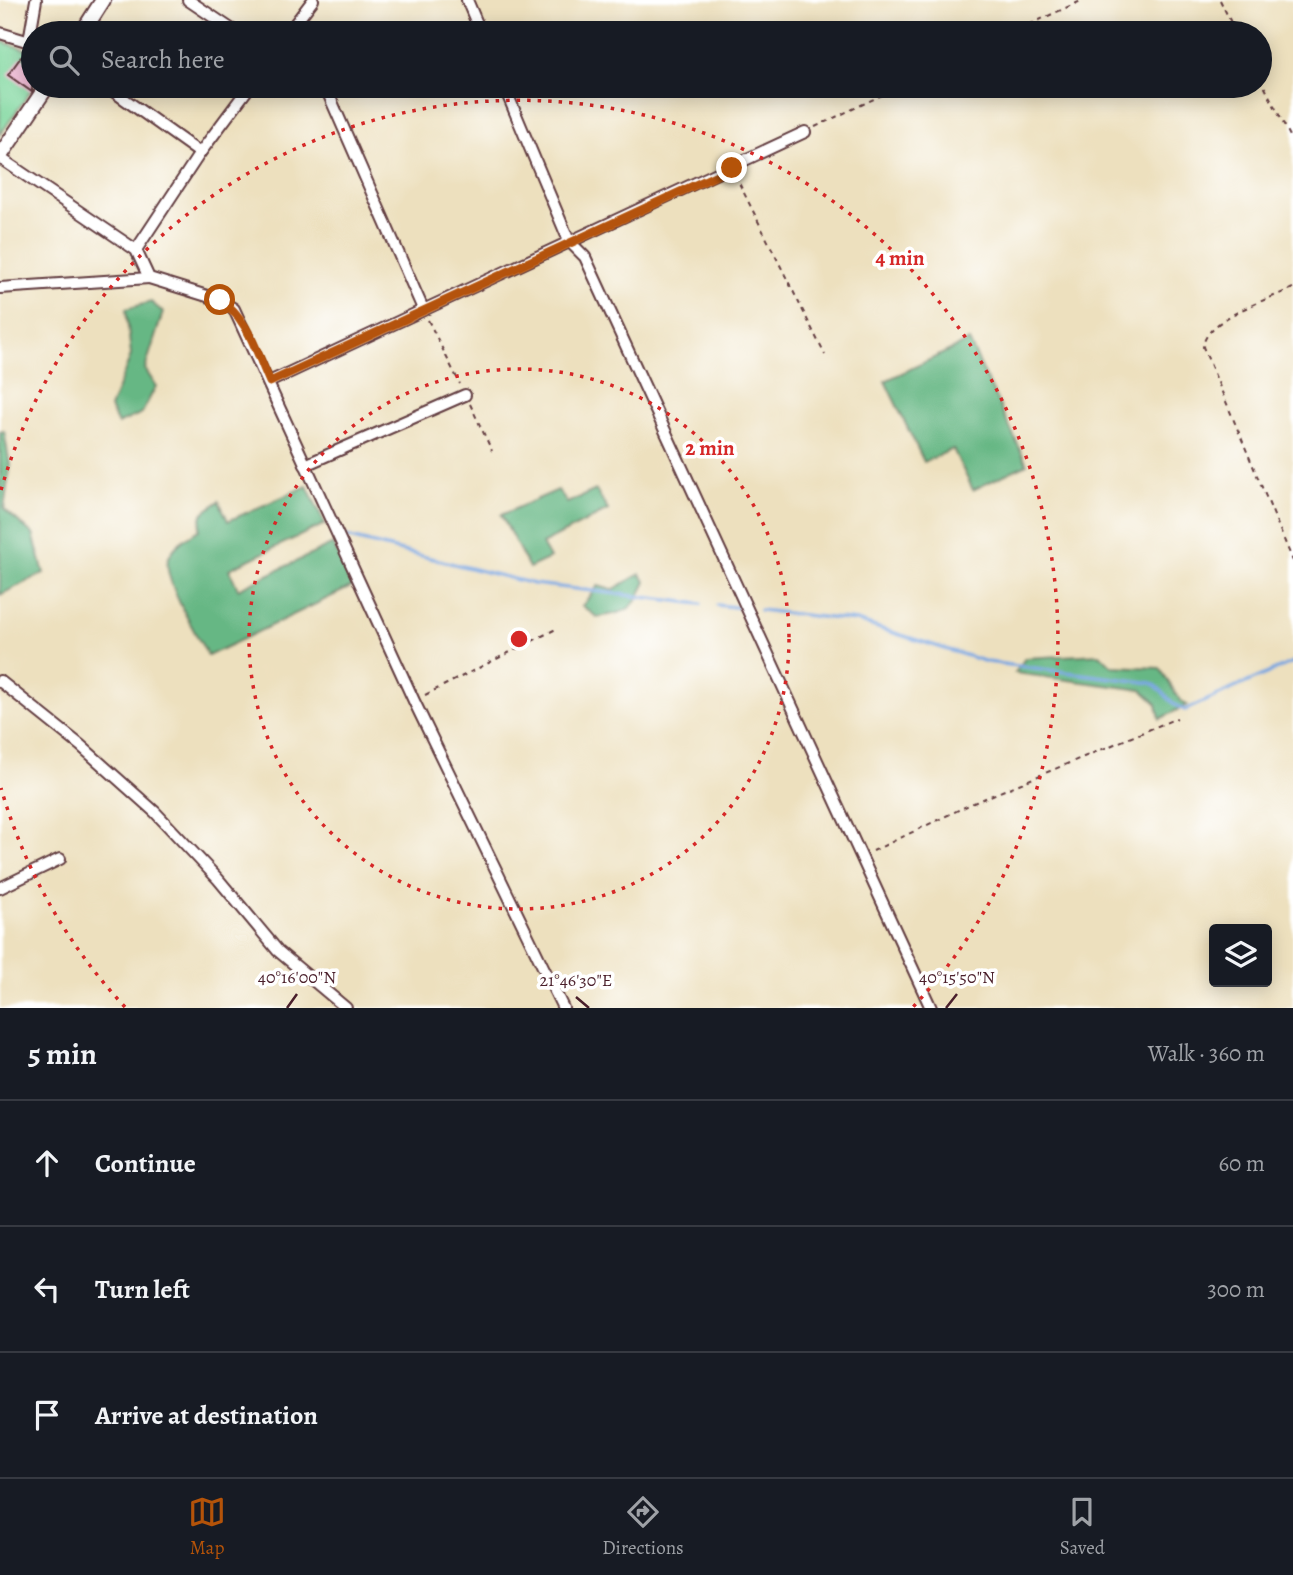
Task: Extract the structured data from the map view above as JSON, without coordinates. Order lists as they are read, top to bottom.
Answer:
{
  "page": {
    "search": "Search here",
    "heading": ["5 min", "Walk · 360 m"],
    "list": [
      ["Continue", "60 m"],
      ["Turn left", "300 m"],
      "Arrive at destination"
    ],
    "nav": ["Map", "Directions", "Saved"]
  },
  "coordinates": ["40°16'00\"N", "40°15'50\"N", "21°46'30\"E"],
  "rings": ["4 min", "2 min"]
}
